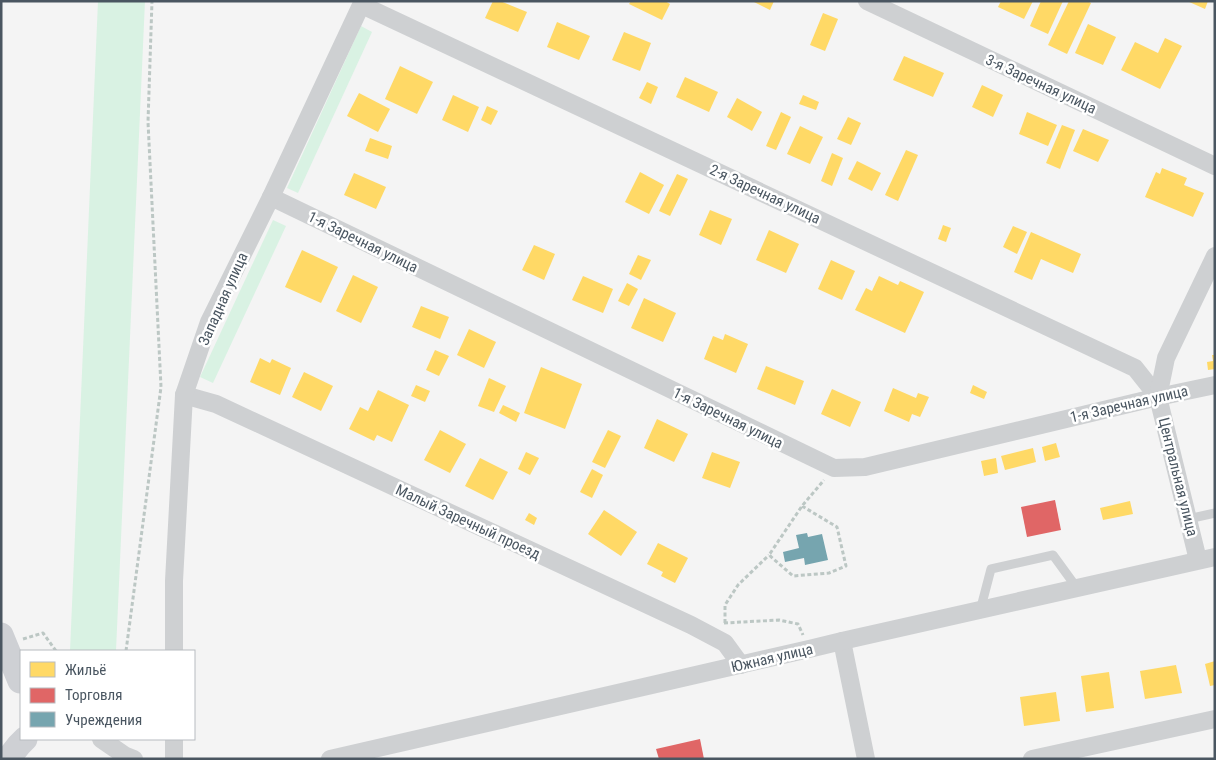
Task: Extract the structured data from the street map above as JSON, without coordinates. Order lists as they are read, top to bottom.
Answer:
{
  "streets": {
    "street": [
      "3-я Заречная улица",
      "2-я Заречная улица",
      "1-я Заречная улица",
      "Западная улица",
      "Центральная улица",
      "Малый Заречный проезд",
      "Южная улица"
    ]
  },
  "crossings": [
    ["2-я Заречная улица", "1-я Заречная улица"],
    ["2-я Заречная улица", "Западная улица"],
    ["2-я Заречная улица", "Центральная улица"],
    ["1-я Заречная улица", "Западная улица"],
    ["1-я Заречная улица", "Центральная улица"],
    ["Западная улица", "Малый Заречный проезд"],
    ["Центральная улица", "Южная улица"],
    ["Малый Заречный проезд", "Южная улица"]
  ],
  "legend": ["Жильё", "Торговля", "Учреждения"]
}
